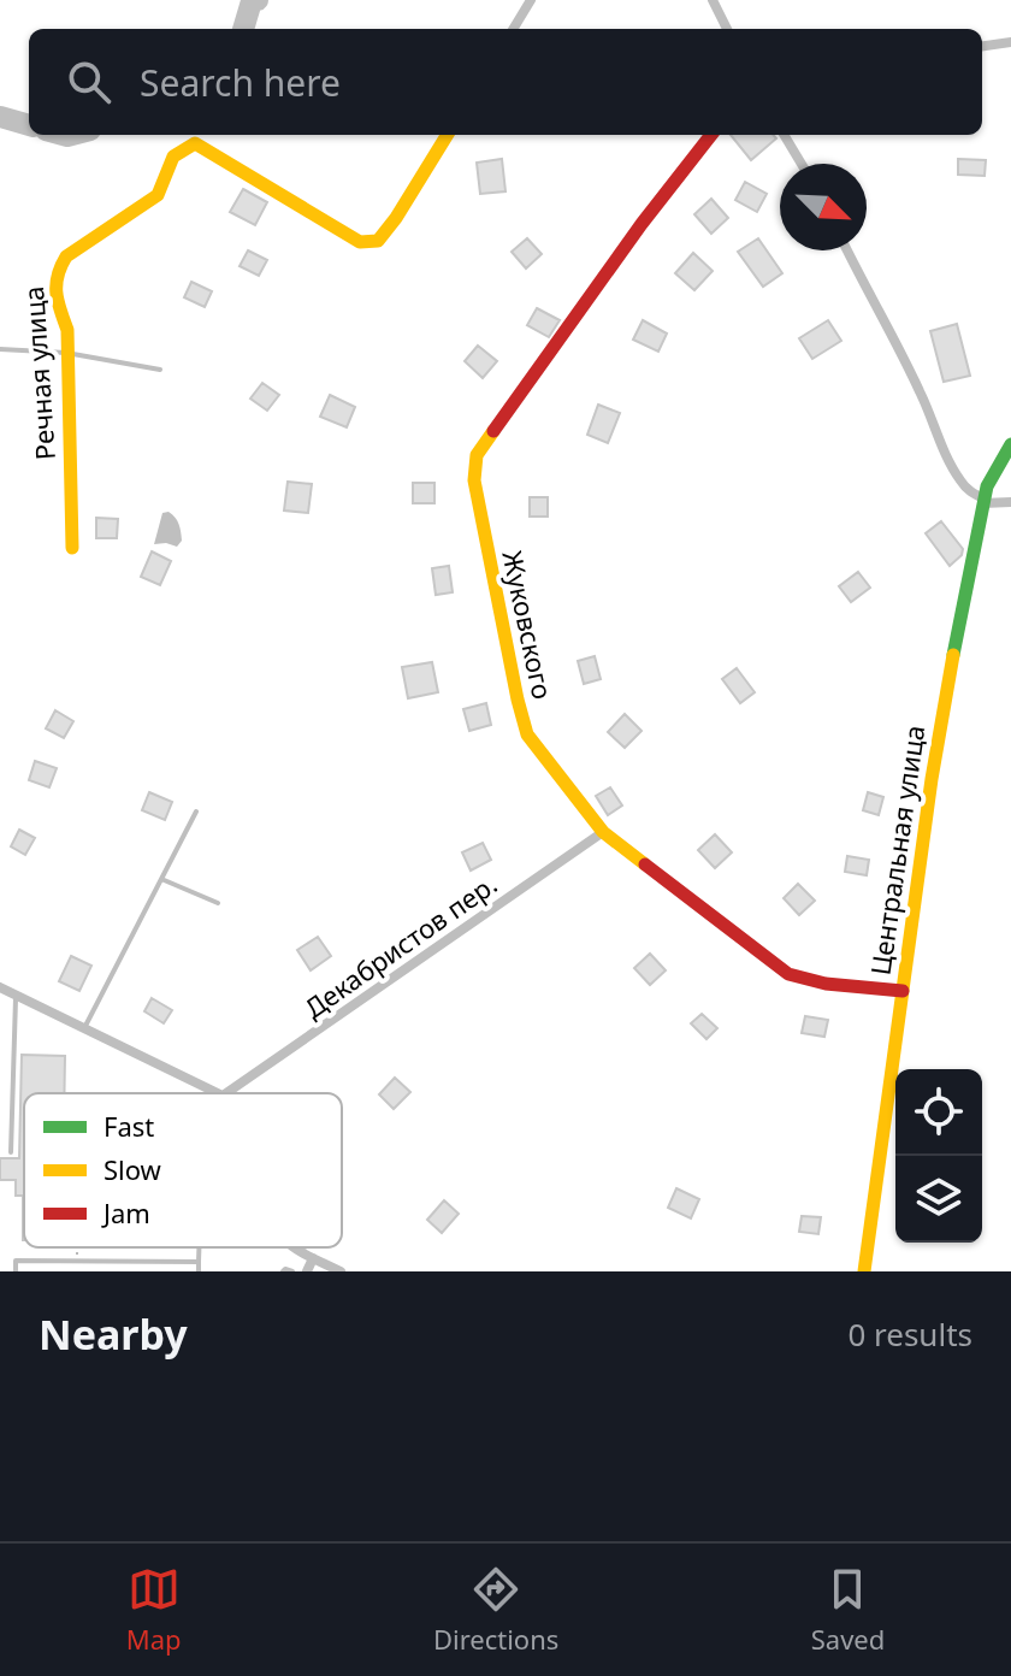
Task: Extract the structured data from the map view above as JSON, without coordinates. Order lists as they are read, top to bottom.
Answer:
{
  "streets": {
    "street": [
      "Речная улица",
      "Жуковского",
      "Центральная улица",
      "Декабристов пер."
    ]
  },
  "crossings": [
    ["Жуковского", "Центральная улица"],
    ["Жуковского", "Декабристов пер."]
  ],
  "legend": ["Fast", "Slow", "Jam"],
  "north": "bottom right",
  "page": {
    "search": "Search here",
    "heading": ["Nearby", "0 results"],
    "nav": ["Map", "Directions", "Saved"]
  }
}
